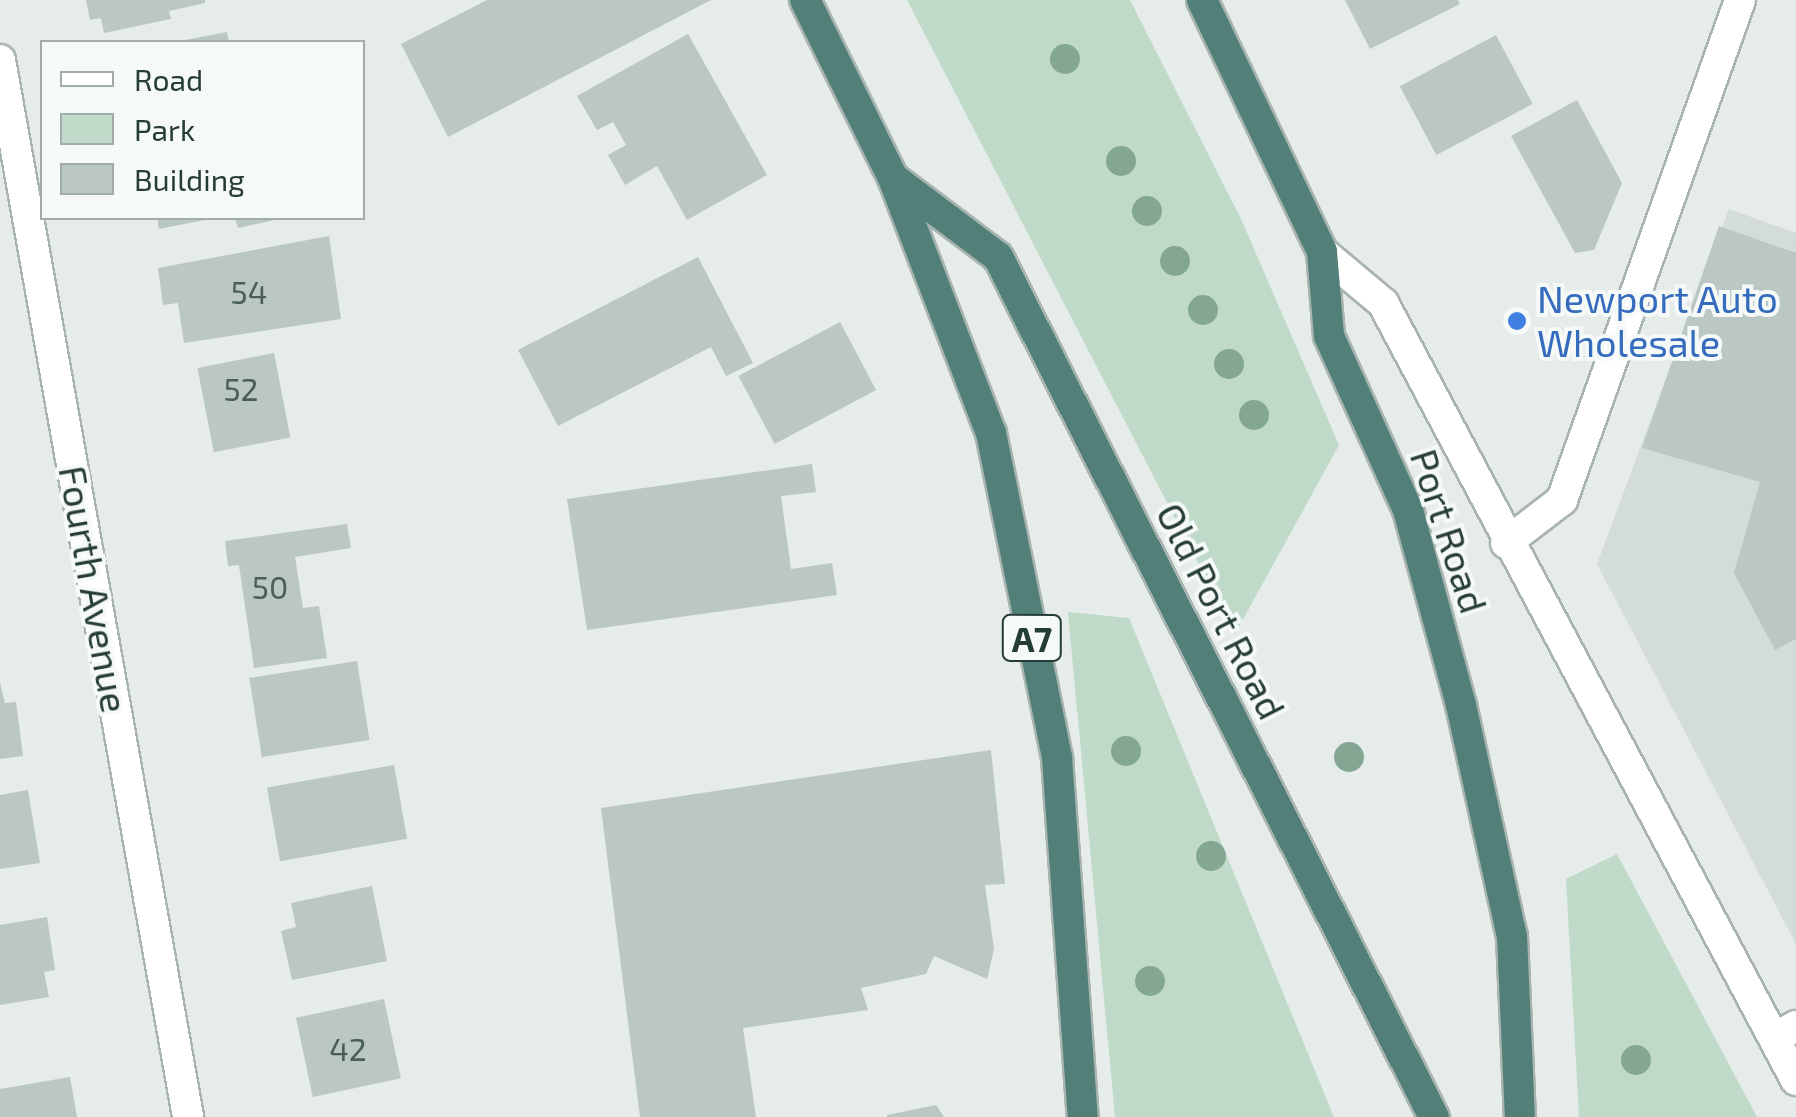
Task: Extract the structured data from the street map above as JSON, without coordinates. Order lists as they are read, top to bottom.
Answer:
{
  "streets": {
    "highway": ["Port Road", "Old Port Road", "A7"],
    "street": ["Fourth Avenue"]
  },
  "crossings": [
    ["Old Port Road", "A7"]
  ],
  "places": ["Newport Auto Wholesale"],
  "house_numbers": [
    "54",
    "52",
    "50",
    "42"
  ],
  "legend": ["Road", "Park", "Building"]
}
